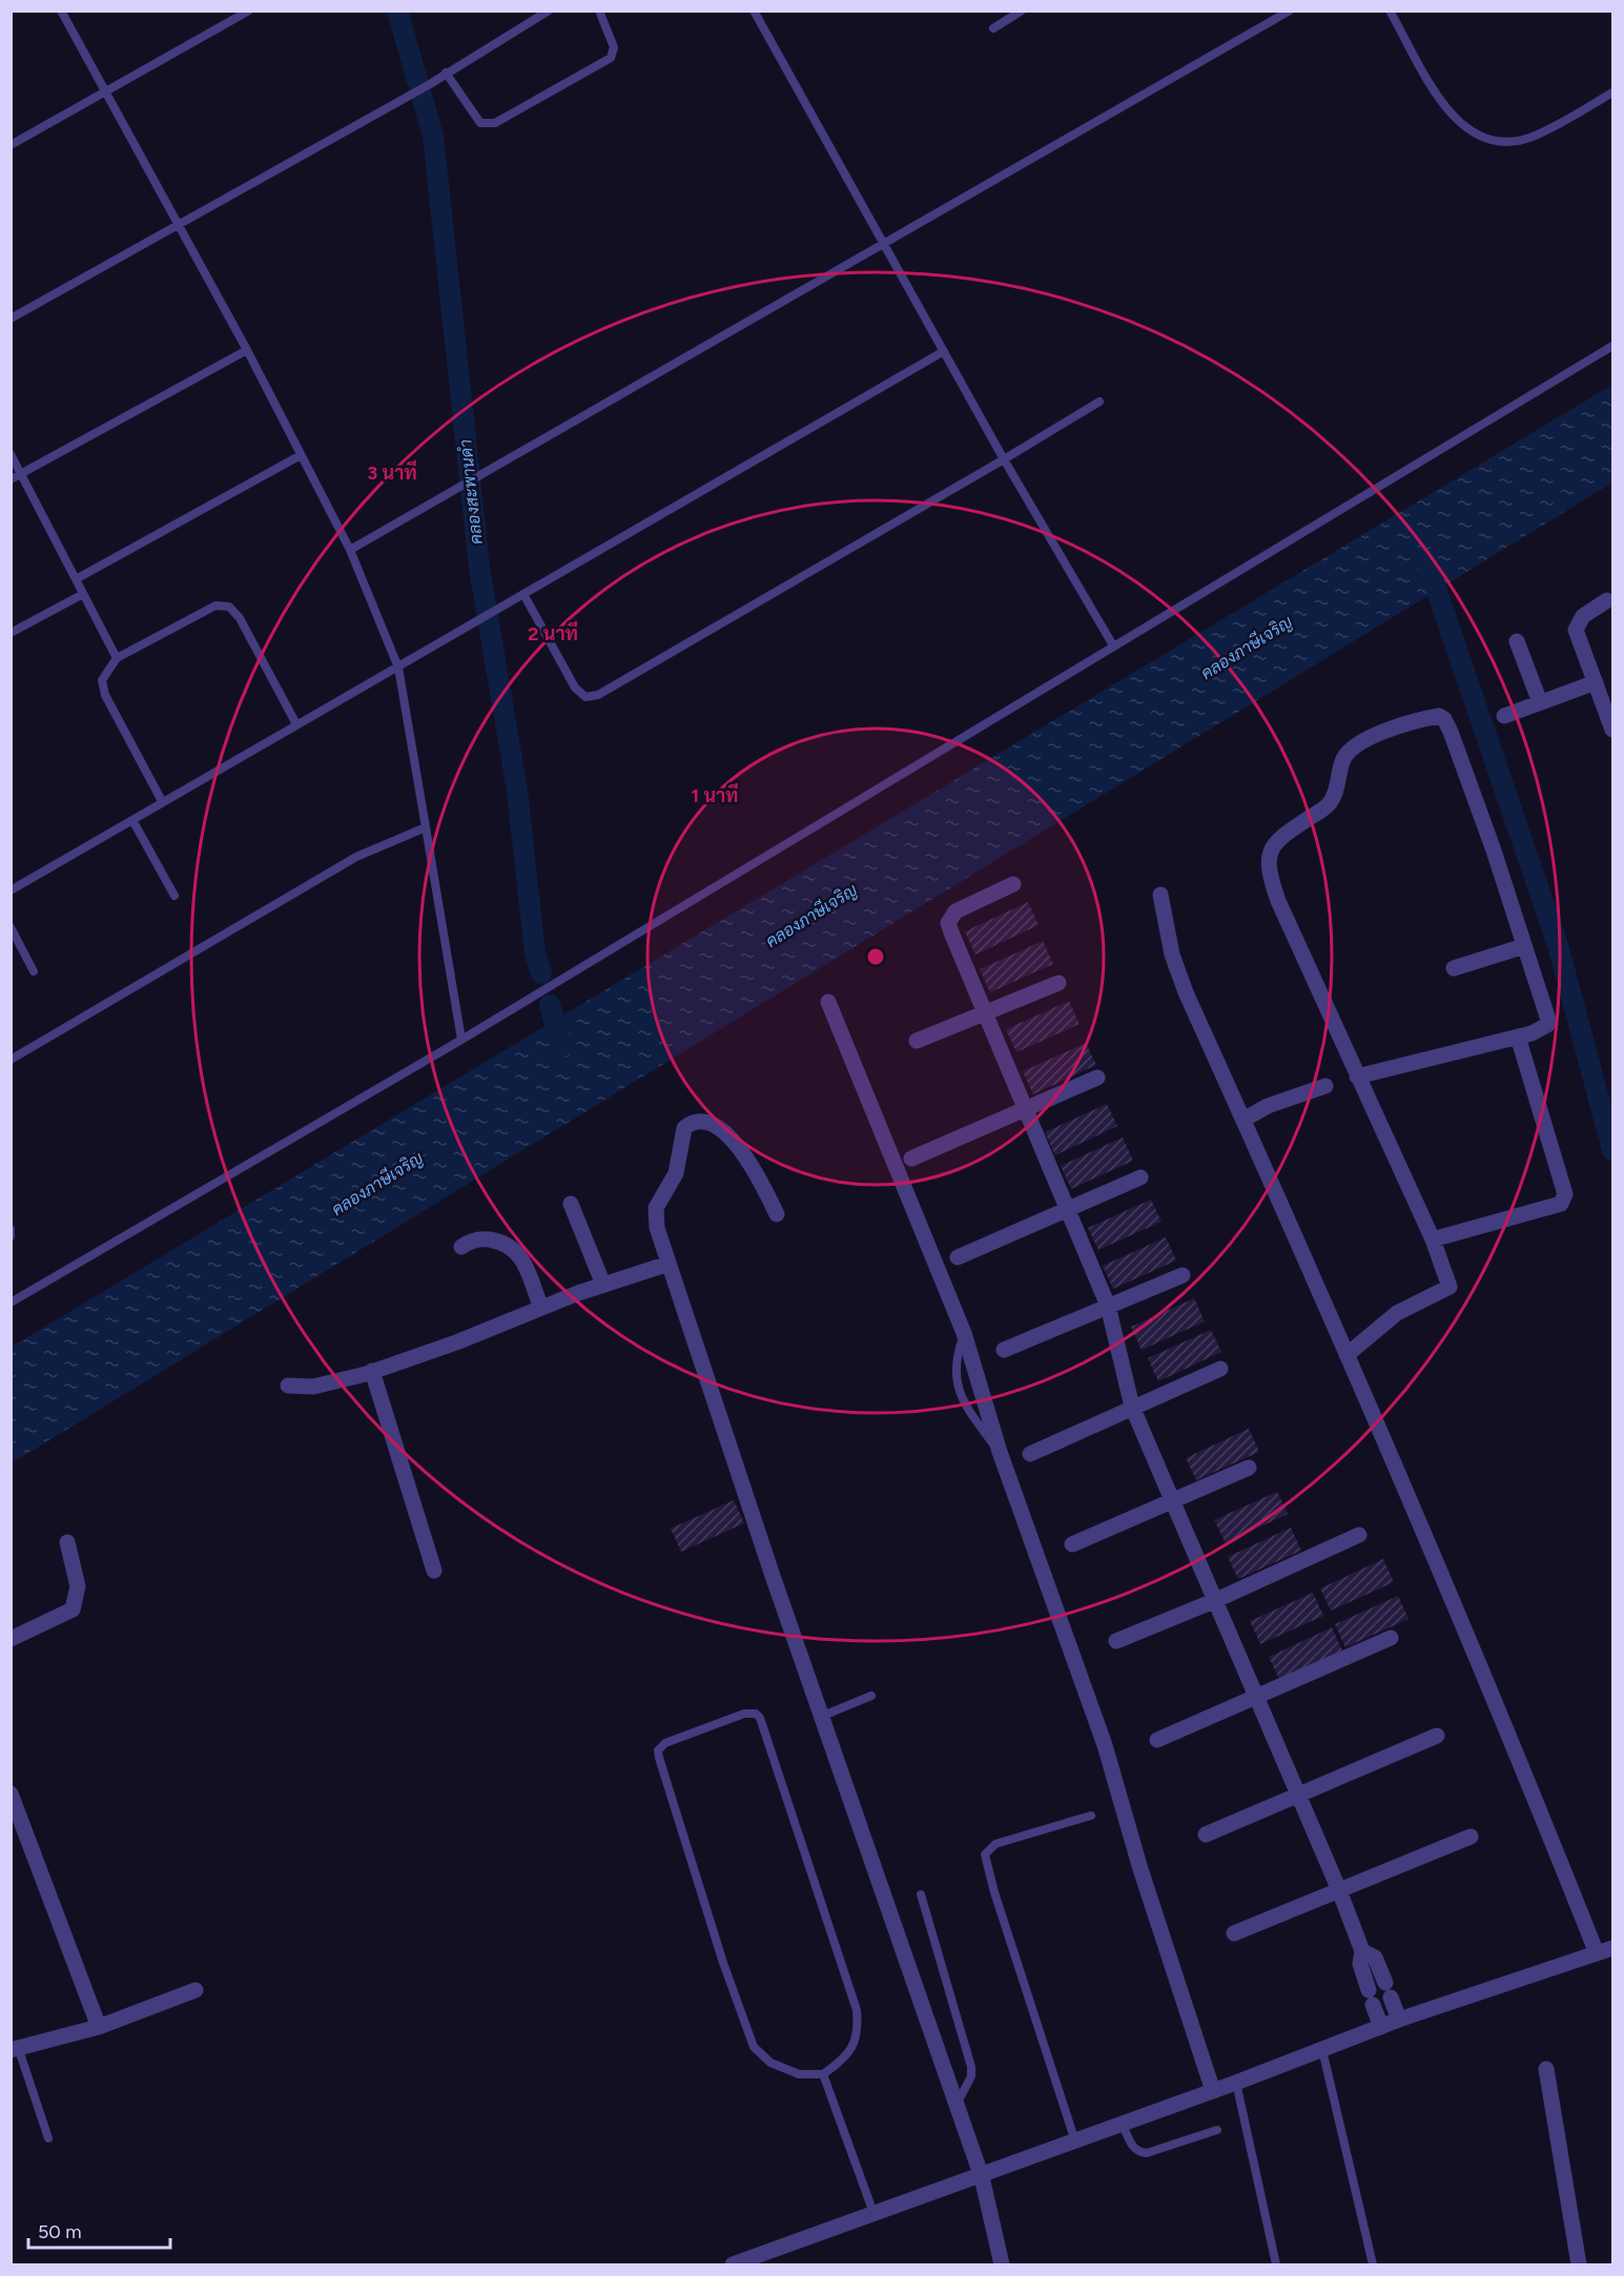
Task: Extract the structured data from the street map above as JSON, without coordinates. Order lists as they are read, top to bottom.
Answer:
{
  "water": ["คลองสะพานดำ", "คลองภาษีเจริญ"],
  "scale_bar": "50 m",
  "rings": ["3 นาที", "2 นาที", "1 นาที"]
}
